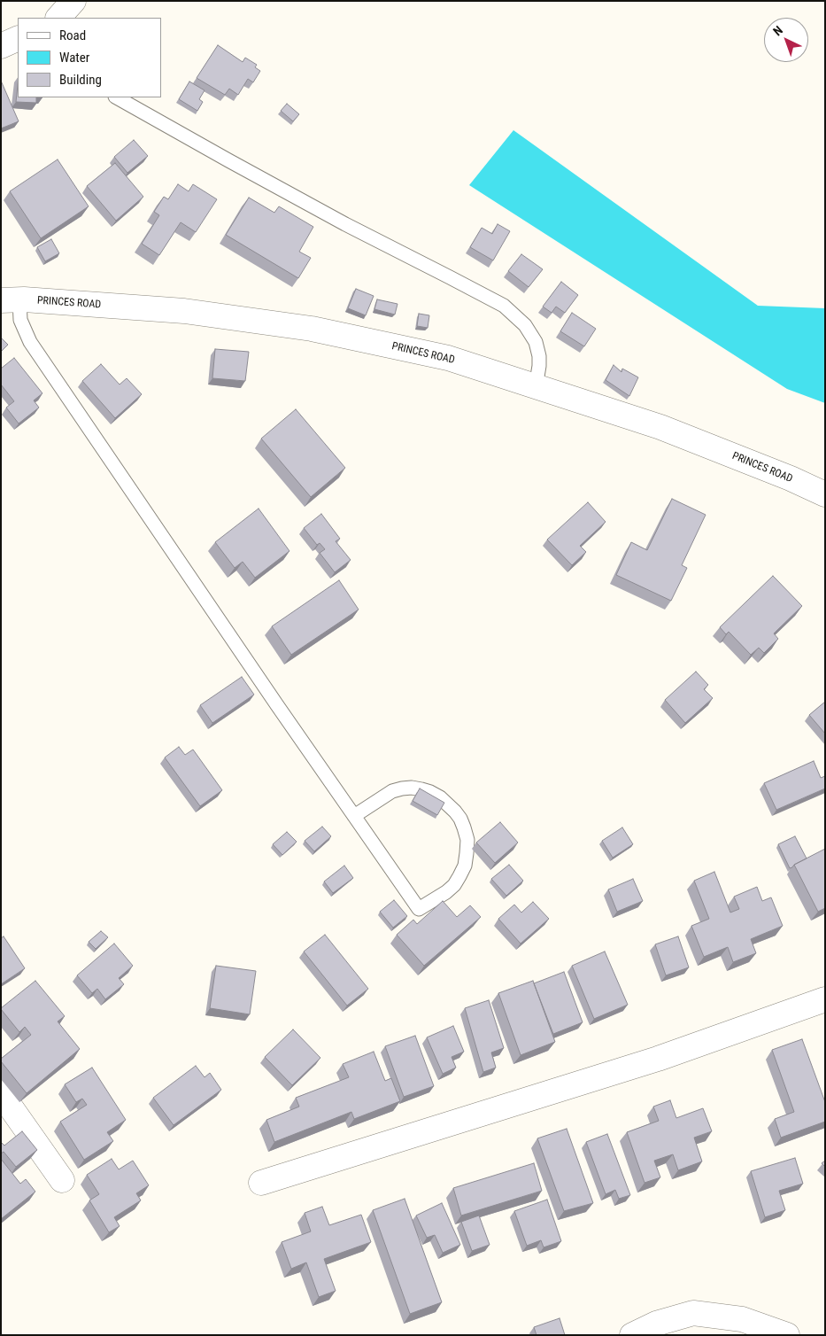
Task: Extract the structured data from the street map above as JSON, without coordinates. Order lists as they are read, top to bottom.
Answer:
{
  "streets": {
    "street": ["PRINCES ROAD"]
  },
  "legend": ["Road", "Water", "Building"],
  "north": "top left"
}
